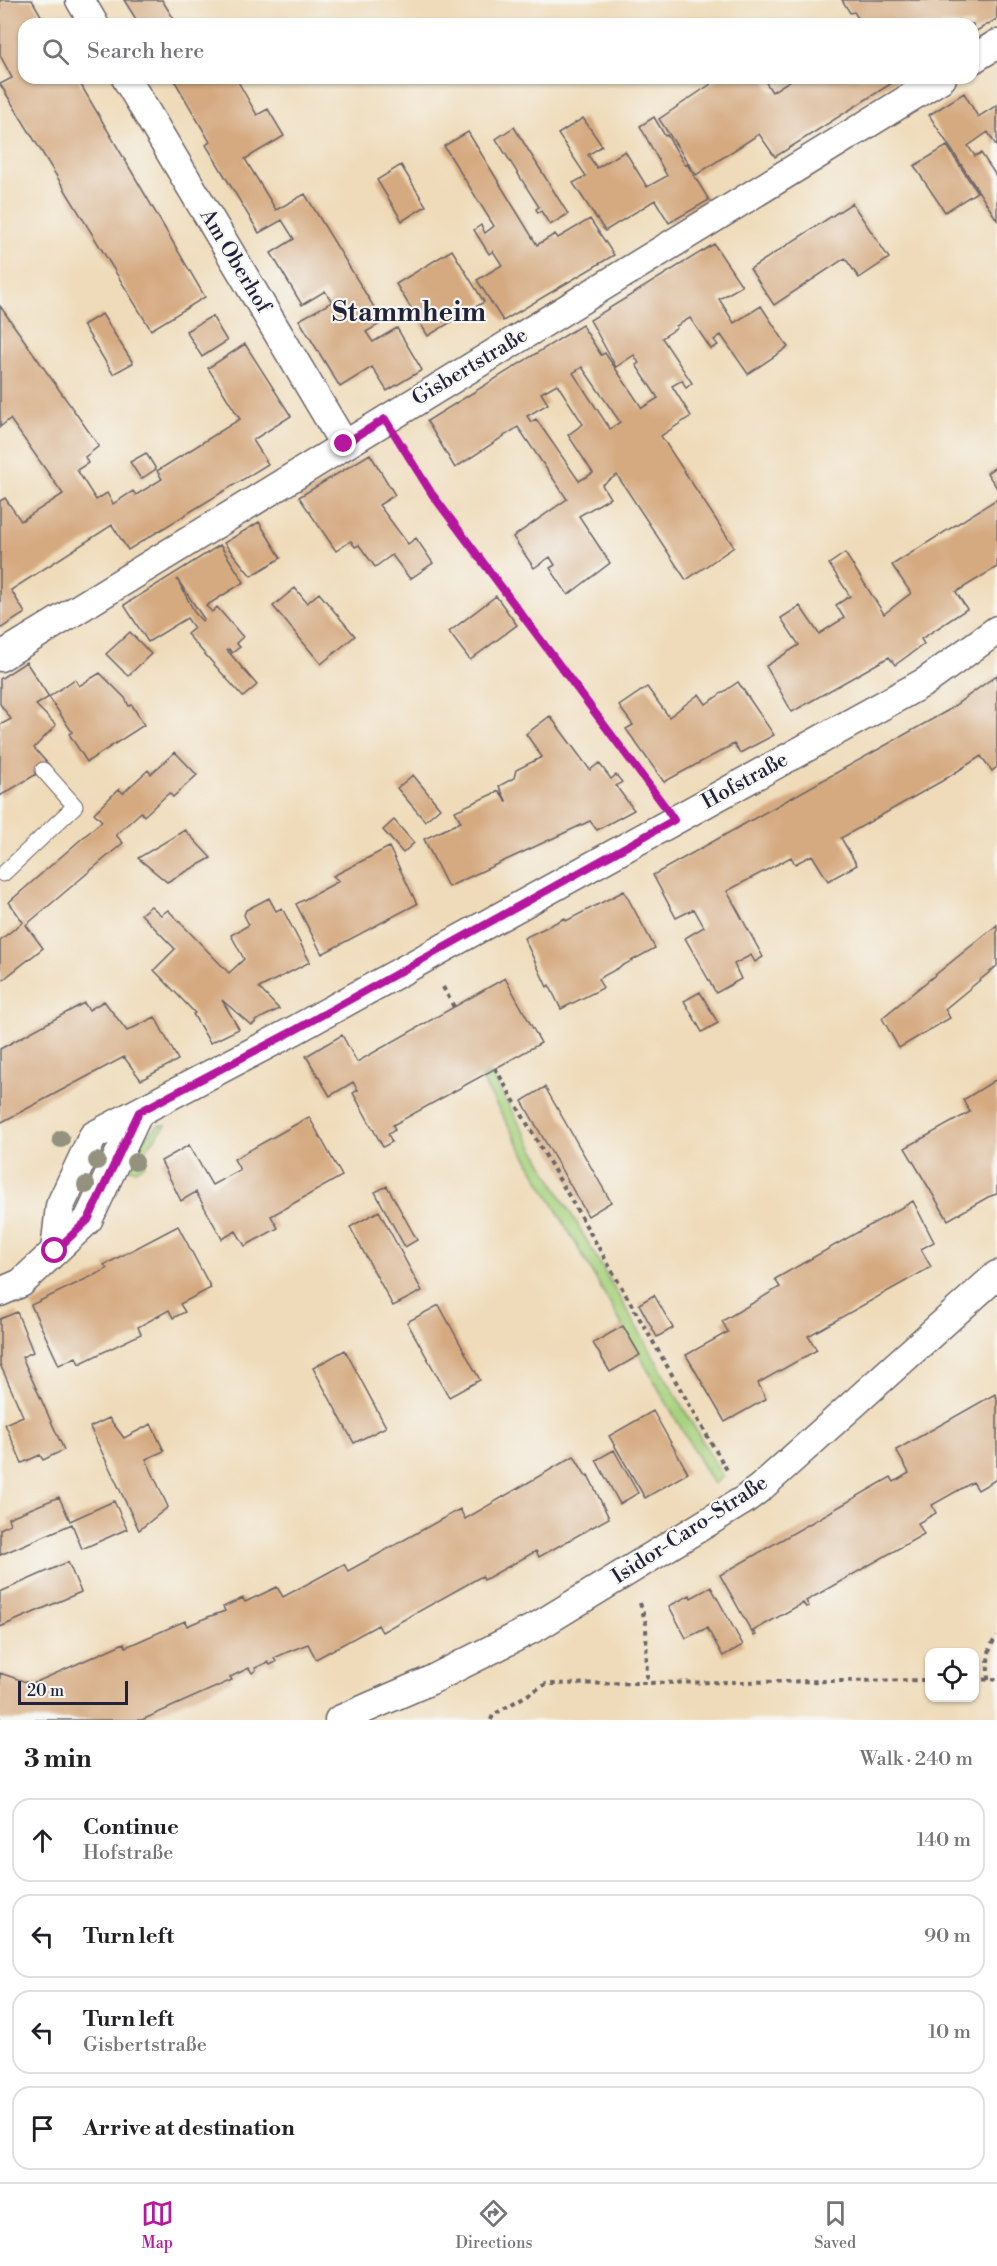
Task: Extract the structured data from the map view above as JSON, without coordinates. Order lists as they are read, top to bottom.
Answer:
{
  "streets": {
    "street": [
      "Am Oberhof",
      "Gisbertstraße",
      "Hofstraße",
      "Isidor-Caro-Straße"
    ]
  },
  "crossings": [
    ["Am Oberhof", "Gisbertstraße"]
  ],
  "districts": ["Stammheim"],
  "scale_bar": "20 m",
  "page": {
    "search": "Search here",
    "scale": "20 m",
    "heading": ["3 min", "Walk · 240 m"],
    "list": [
      ["Continue", "Hofstraße", "140 m"],
      ["Turn left", "90 m"],
      ["Turn left", "Gisbertstraße", "10 m"],
      "Arrive at destination"
    ],
    "nav": ["Map", "Directions", "Saved"]
  }
}
